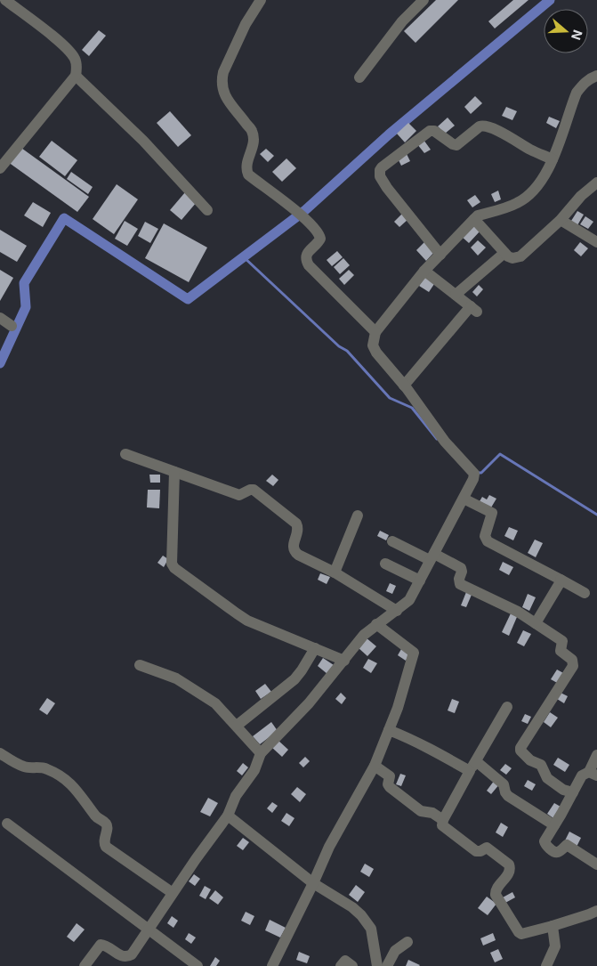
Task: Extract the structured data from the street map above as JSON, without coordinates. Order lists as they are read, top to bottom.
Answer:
{
  "north": "right"
}
